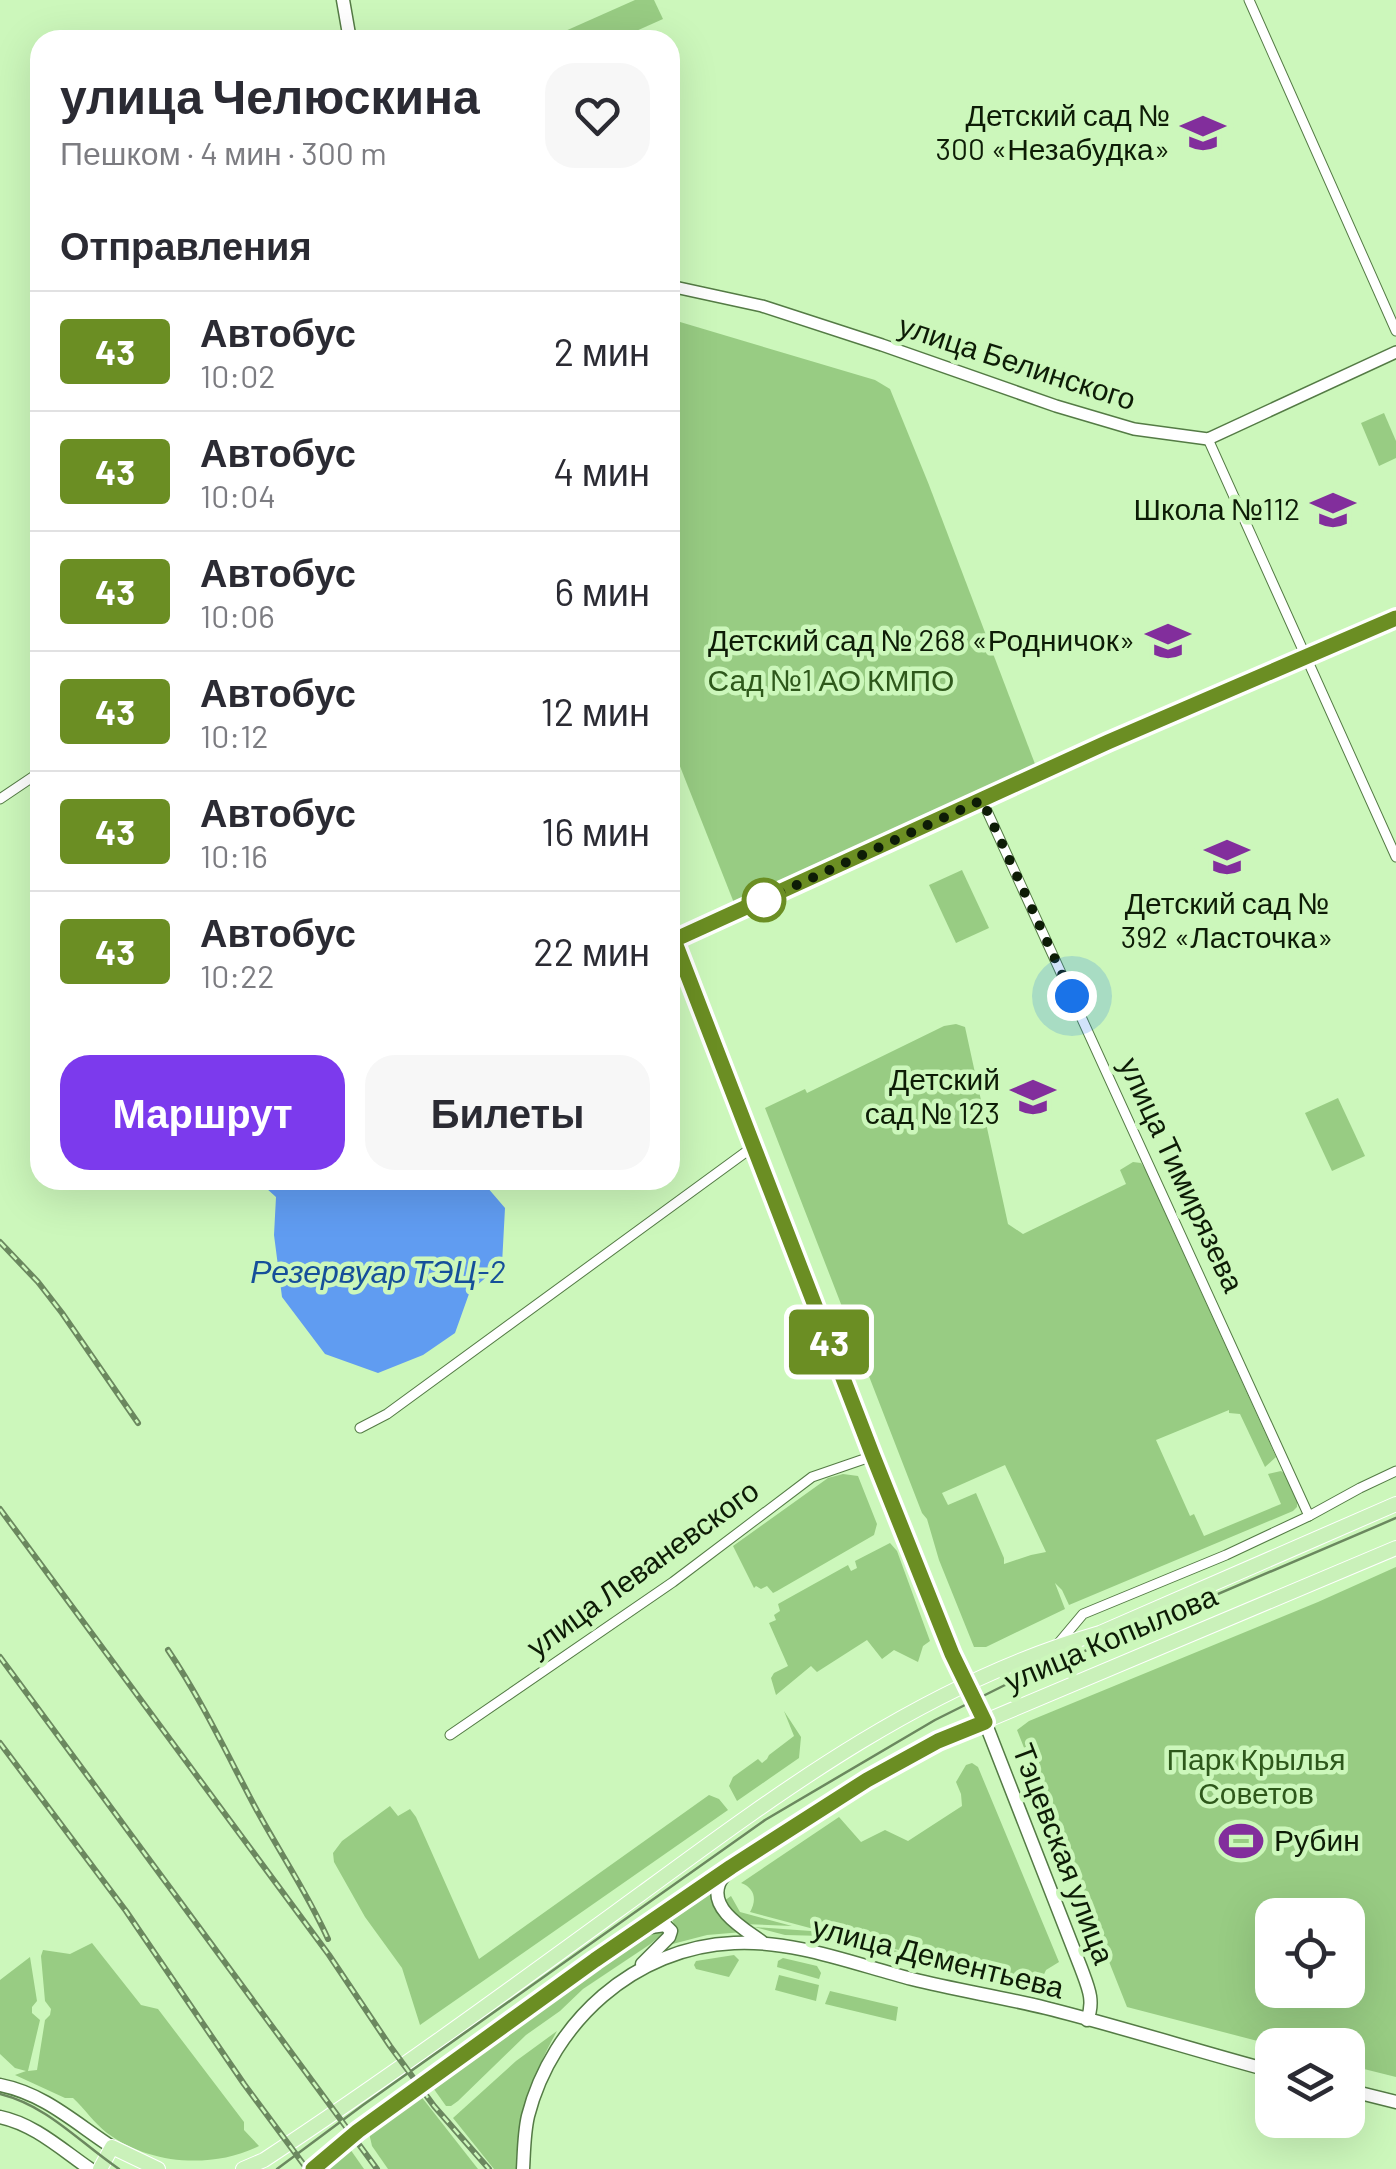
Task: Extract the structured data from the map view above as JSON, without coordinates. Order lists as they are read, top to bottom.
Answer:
{
  "streets": {
    "main road": ["улица Копылова", "Тэцевская улица", "улица Дементьева"],
    "street": ["улица Белинского", "улица Тимирязева", "улица Леваневского"]
  },
  "crossings": [
    ["улица Тимирязева", "улица Копылова"],
    ["улица Леваневского", "Тэцевская улица"],
    ["улица Копылова", "Тэцевская улица"],
    ["Тэцевская улица", "улица Дементьева"]
  ],
  "water": ["Резервуар ТЭЦ-2"],
  "parks": ["Сад №1 АО КМПО", "Парк Крылья Советов"],
  "places": {
    "school or university": [
      "Детский сад № 300 «Незабудка»",
      "Школа №112",
      "Детский сад № 268 «Родничок»",
      "Детский сад № 392 «Ласточка»",
      "Детский сад № 123"
    ],
    "sports": ["Рубин"]
  },
  "lines": ["bus line 43"],
  "page": {
    "on_map": "43",
    "heading": [
      ["улица Челюскина", "Пешком · 4 мин · 300 m"],
      "Отправления"
    ],
    "list": [
      {
        "mark": "43",
        "name": "Автобус",
        "note": "10:02",
        "value": "2 мин"
      },
      {
        "mark": "43",
        "name": "Автобус",
        "note": "10:04",
        "value": "4 мин"
      },
      {
        "mark": "43",
        "name": "Автобус",
        "note": "10:06",
        "value": "6 мин"
      },
      {
        "mark": "43",
        "name": "Автобус",
        "note": "10:12",
        "value": "12 мин"
      },
      {
        "mark": "43",
        "name": "Автобус",
        "note": "10:16",
        "value": "16 мин"
      },
      {
        "mark": "43",
        "name": "Автобус",
        "note": "10:22",
        "value": "22 мин"
      }
    ],
    "buttons": ["Маршрут", "Билеты"]
  }
}
